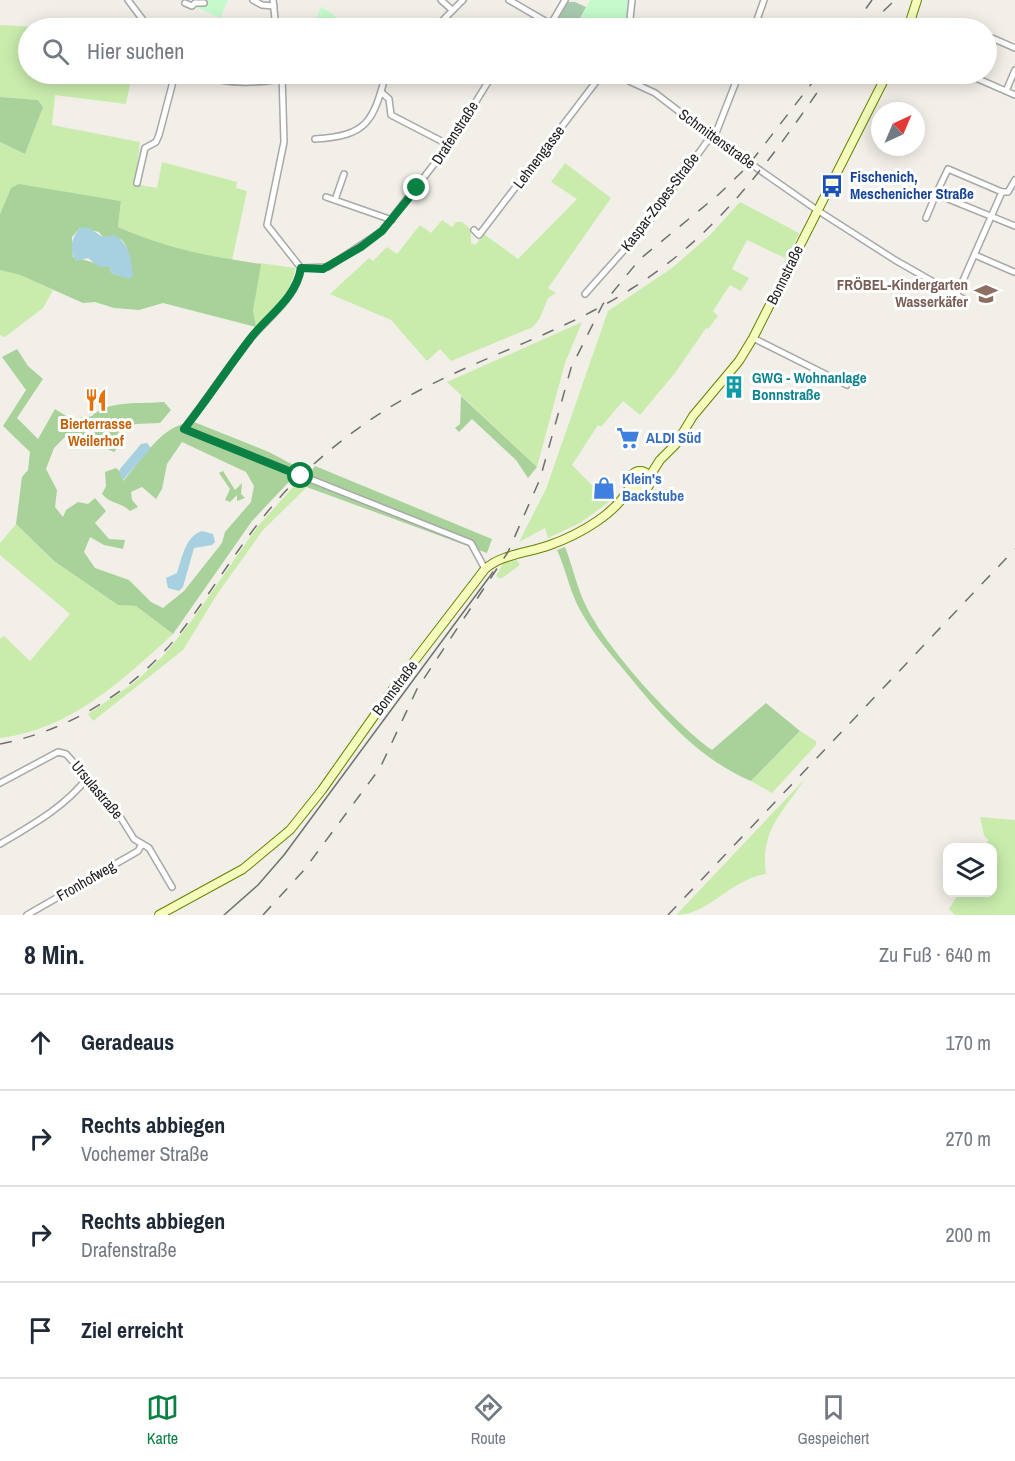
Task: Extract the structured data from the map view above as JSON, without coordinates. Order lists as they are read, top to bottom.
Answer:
{
  "streets": {
    "main road": ["Bonnstraße"],
    "street": [
      "Drafenstraße",
      "Schmittenstraße",
      "Lehnengasse",
      "Kaspar-Zopes-Straße",
      "Ursulastraße",
      "Fronhofweg"
    ]
  },
  "crossings": [
    ["Schmittenstraße", "Kaspar-Zopes-Straße"],
    ["Schmittenstraße", "Bonnstraße"],
    ["Ursulastraße", "Fronhofweg"]
  ],
  "places": {
    "bus stop": ["Fischenich, Meschenicher Straße"],
    "school or university": ["FRÖBEL-Kindergarten Wasserkäfer"],
    "building": ["GWG - Wohnanlage Bonnstraße"],
    "restaurant": ["Bierterrasse Weilerhof"],
    "supermarket": ["ALDI Süd"],
    "shop": ["Klein's Backstube"]
  },
  "north": "top right",
  "page": {
    "search": "Hier suchen",
    "heading": ["8 Min.", "Zu Fuß · 640 m"],
    "list": [
      ["Geradeaus", "170 m"],
      ["Rechts abbiegen", "Vochemer Straße", "270 m"],
      ["Rechts abbiegen", "Drafenstraße", "200 m"],
      "Ziel erreicht"
    ],
    "nav": ["Karte", "Route", "Gespeichert"]
  }
}
